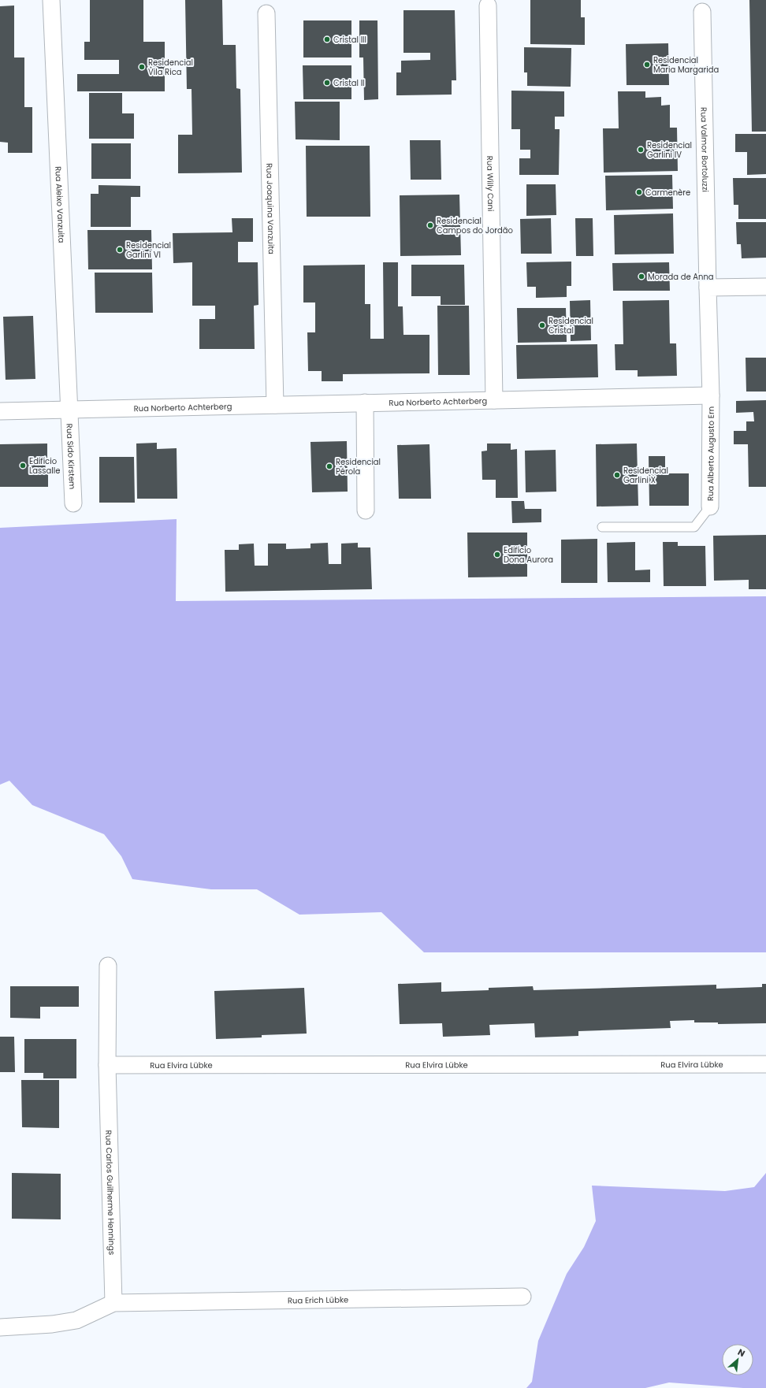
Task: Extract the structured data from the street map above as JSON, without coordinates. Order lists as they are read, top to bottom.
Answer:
{
  "streets": {
    "street": [
      "Rua Valmor Bortoluzzi",
      "Rua Willy Cani",
      "Rua Aleixo Vanzuita",
      "Rua Joaquina Vanzuita",
      "Rua Norberto Achterberg",
      "Rua Alberto Augusto Ern",
      "Rua Sido Kirstem",
      "Rua Elvira Lübke",
      "Rua Carlos Guilherme Hennings",
      "Rua Erich Lübke"
    ]
  },
  "crossings": [
    ["Rua Willy Cani", "Rua Norberto Achterberg"],
    ["Rua Aleixo Vanzuita", "Rua Norberto Achterberg"],
    ["Rua Aleixo Vanzuita", "Rua Sido Kirstem"],
    ["Rua Joaquina Vanzuita", "Rua Norberto Achterberg"],
    ["Rua Norberto Achterberg", "Rua Alberto Augusto Ern"],
    ["Rua Norberto Achterberg", "Rua Sido Kirstem"],
    ["Rua Elvira Lübke", "Rua Carlos Guilherme Hennings"],
    ["Rua Carlos Guilherme Hennings", "Rua Erich Lübke"]
  ],
  "places": [
    "Cristal III",
    "Residencial Maria Margarida",
    "Residencial Vila Rica",
    "Cristal II",
    "Residencial Garlini IV",
    "Carmenère",
    "Residencial Campos do Jordão",
    "Residencial Garlini VI",
    "Morada de Anna",
    "Residencial Cristal",
    "Edifício Lassalle",
    "Residencial Pérola",
    "Residencial Garlini X",
    "Edifício Dona Aurora"
  ],
  "north": "top right"
}
